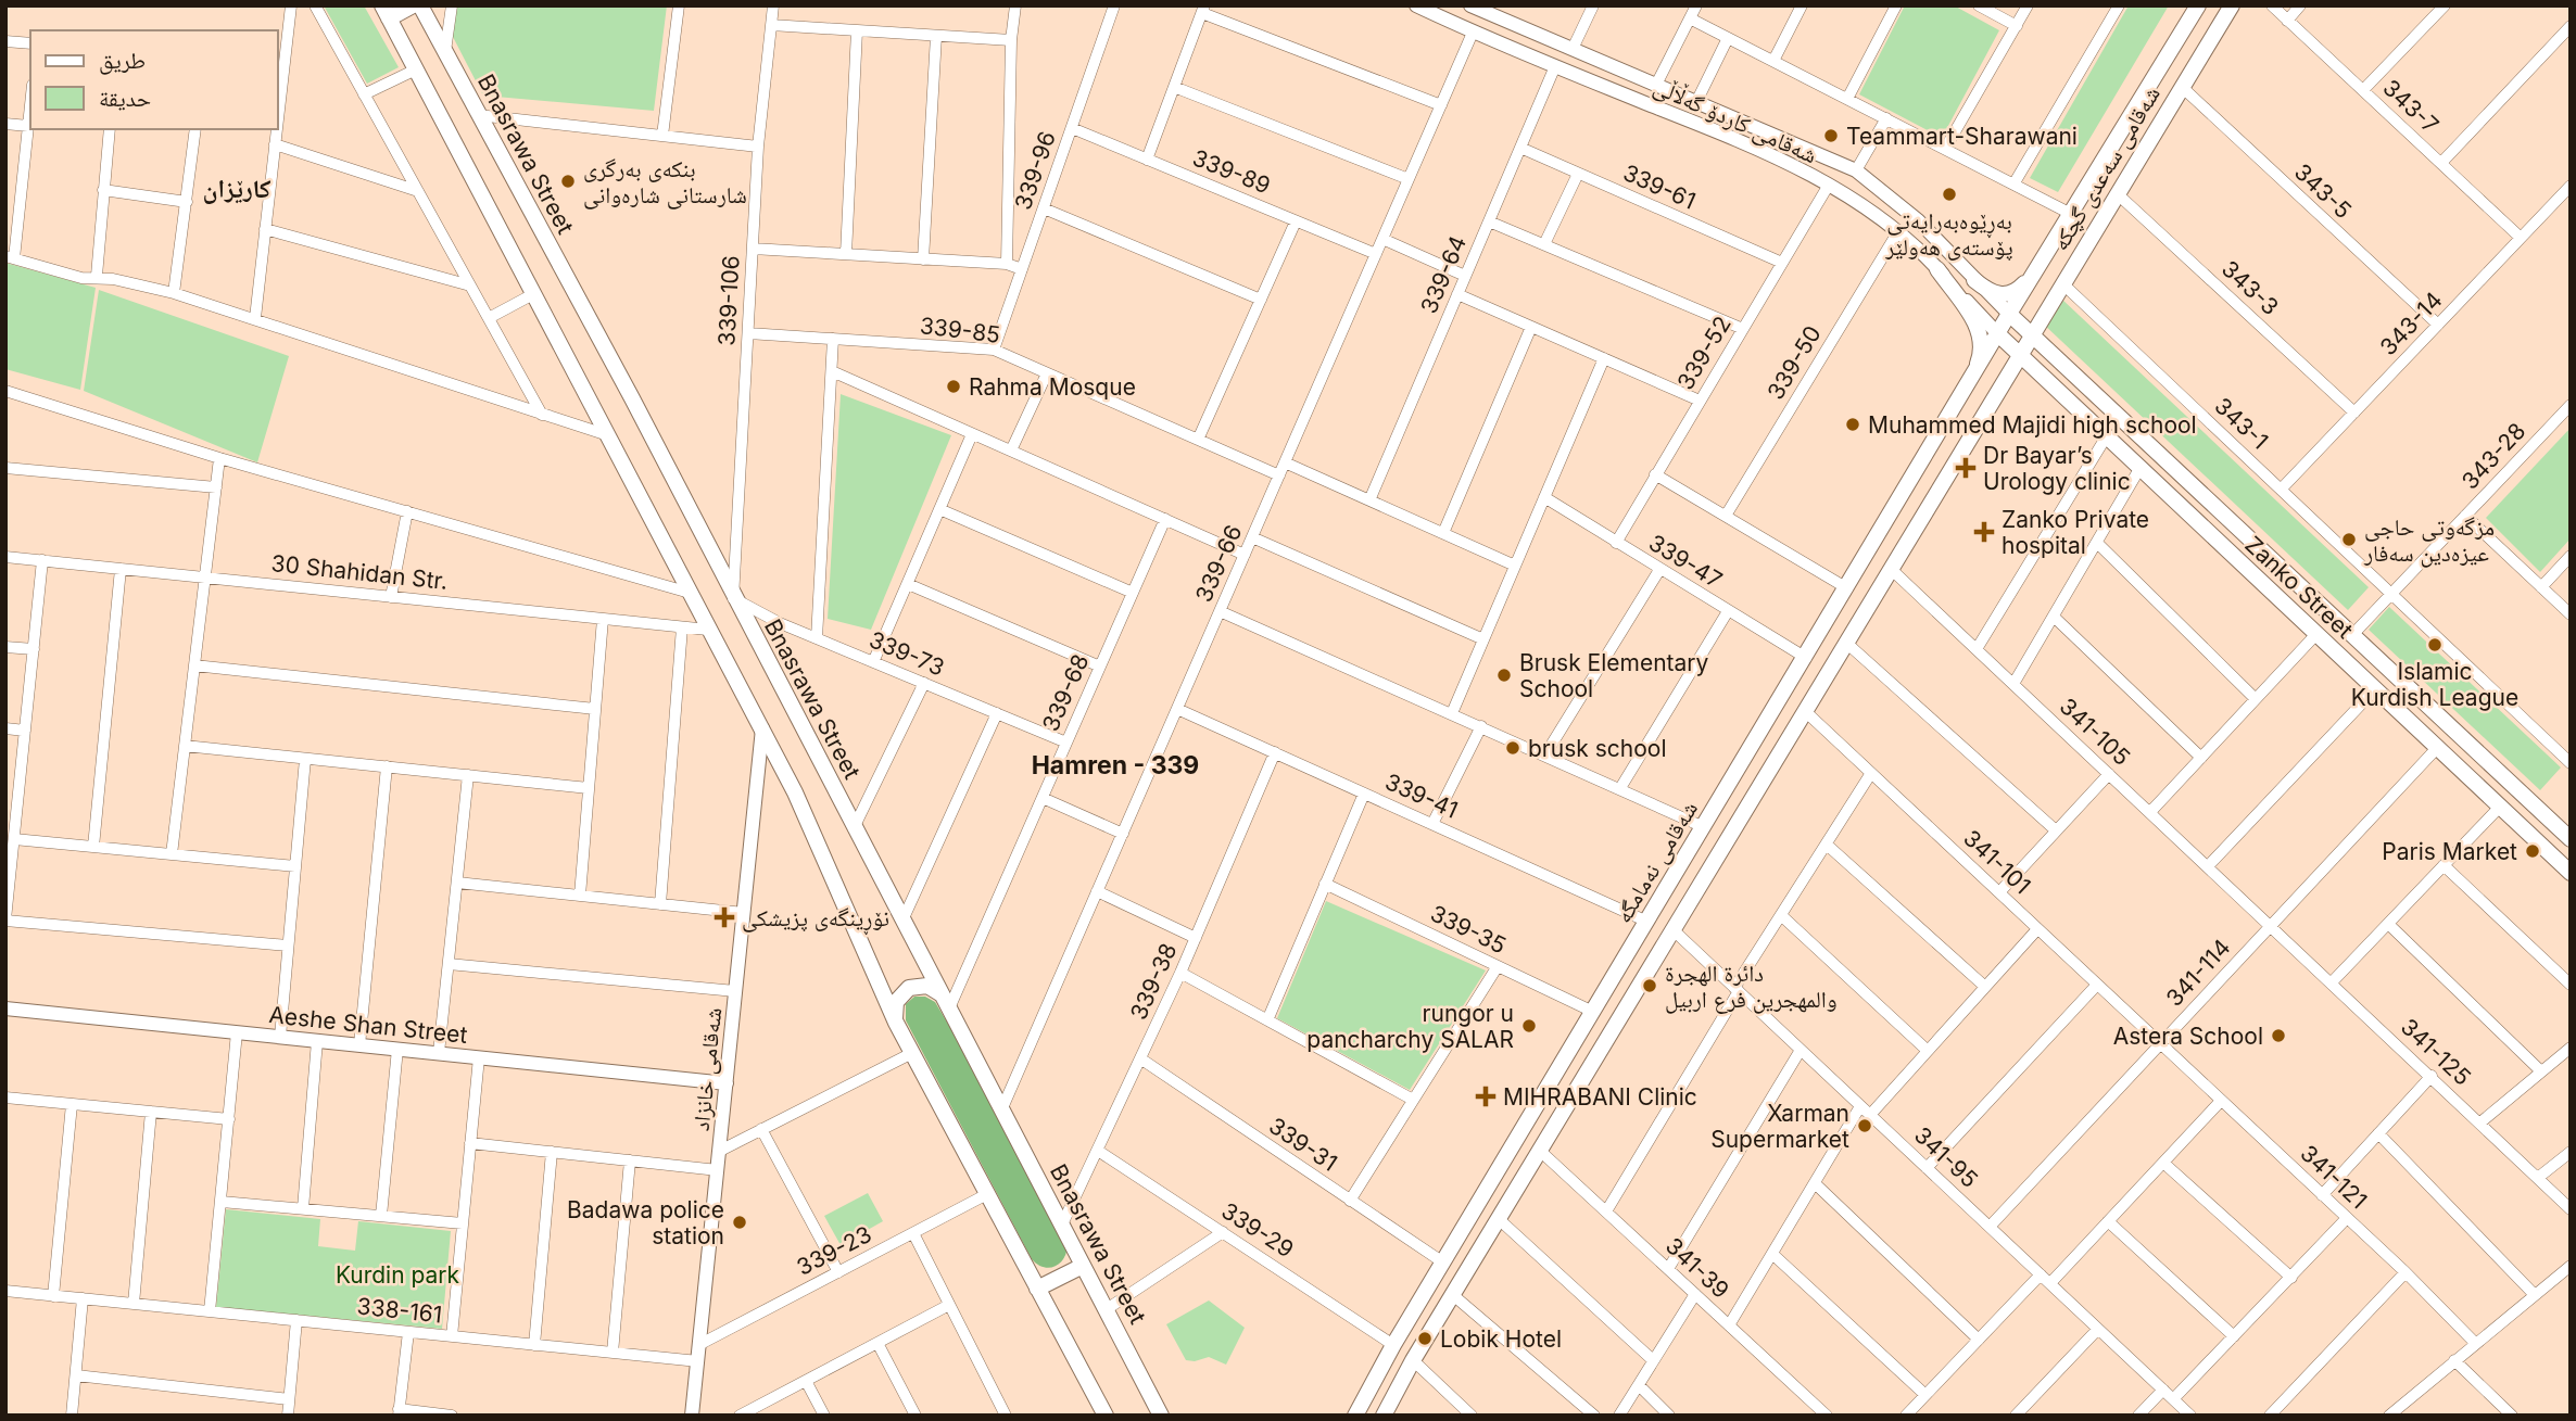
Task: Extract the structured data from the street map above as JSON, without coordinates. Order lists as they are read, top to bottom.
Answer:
{
  "streets": {
    "main road": [
      "Bnasrawa Street",
      "شەقامی سەعدی گچکە",
      "Zanko Street",
      "شەقامی نەمامگە"
    ],
    "street": [
      "343-7",
      "شەقامی کاردۆ گەڵاڵی",
      "339-96",
      "339-89",
      "339-61",
      "343-5",
      "339-64",
      "343-3",
      "339-106",
      "343-14",
      "339-85",
      "339-52",
      "339-50",
      "343-1",
      "343-28",
      "339-47",
      "339-66",
      "30 Shahidan Str.",
      "339-73",
      "339-68",
      "341-105",
      "339-41",
      "341-101",
      "339-35",
      "341-114",
      "339-38",
      "Aeshe Shan Street",
      "341-125",
      "شەقامی خانزاد",
      "339-31",
      "341-95",
      "341-121",
      "339-29",
      "339-23",
      "341-39",
      "338-161"
    ]
  },
  "crossings": [
    ["343-7", "343-14"],
    ["شەقامی کاردۆ گەڵاڵی", "شەقامی سەعدی گچکە"],
    ["شەقامی کاردۆ گەڵاڵی", "339-64"],
    ["شەقامی کاردۆ گەڵاڵی", "339-52"],
    ["شەقامی کاردۆ گەڵاڵی", "339-50"],
    ["شەقامی کاردۆ گەڵاڵی", "339-66"],
    ["شەقامی کاردۆ گەڵاڵی", "Zanko Street"],
    ["شەقامی کاردۆ گەڵاڵی", "شەقامی نەمامگە"],
    ["Bnasrawa Street", "339-106"],
    ["Bnasrawa Street", "339-66"],
    ["Bnasrawa Street", "339-73"],
    ["Bnasrawa Street", "339-68"],
    ["Bnasrawa Street", "339-38"],
    ["شەقامی سەعدی گچکە", "343-5"],
    ["شەقامی سەعدی گچکە", "343-3"],
    ["شەقامی سەعدی گچکە", "343-1"],
    ["شەقامی سەعدی گچکە", "Zanko Street"],
    ["شەقامی سەعدی گچکە", "شەقامی نەمامگە"],
    ["339-96", "339-89"],
    ["339-96", "339-85"],
    ["339-89", "339-66"],
    ["339-61", "339-64"],
    ["339-61", "339-52"],
    ["343-5", "343-14"],
    ["343-3", "343-14"],
    ["339-106", "339-85"],
    ["339-106", "339-73"],
    ["343-14", "343-1"],
    ["339-85", "339-66"],
    ["339-52", "339-47"],
    ["343-1", "343-28"],
    ["343-28", "Zanko Street"],
    ["339-47", "شەقامی نەمامگە"],
    ["339-66", "339-41"],
    ["Zanko Street", "شەقامی نەمامگە"],
    ["Zanko Street", "341-114"],
    ["339-73", "339-68"],
    ["341-105", "341-114"],
    ["341-105", "341-125"],
    ["339-41", "شەقامی نەمامگە"],
    ["339-41", "339-38"],
    ["شەقامی نەمامگە", "339-35"],
    ["شەقامی نەمامگە", "339-31"],
    ["شەقامی نەمامگە", "339-29"],
    ["341-101", "341-114"],
    ["341-101", "341-121"],
    ["341-114", "341-125"],
    ["341-114", "341-95"],
    ["341-114", "341-121"],
    ["339-38", "339-31"],
    ["339-38", "339-29"],
    ["Aeshe Shan Street", "شەقامی خانزاد"],
    ["شەقامی خانزاد", "339-23"],
    ["شەقامی خانزاد", "338-161"]
  ],
  "districts": ["کارێزان", "Hamren - 339"],
  "parks": ["Kurdin park"],
  "places": {
    "other": [
      "Teammart-Sharawani",
      "بنكەی بەرگری شارستانی شارەوانی",
      "بەڕێوەبەرایەتی پۆستەی هەولێر",
      "Rahma Mosque",
      "Muhammed Majidi high school",
      "مزگەوتی حاجی عیزەدین سەفار",
      "Islamic Kurdish League",
      "Brusk Elementary School",
      "brusk school",
      "Paris Market",
      "دائرة الهجرة والمهجرين فرع اربيل",
      "rungor u pancharchy SALAR",
      "Astera School",
      "Xarman Supermarket",
      "Badawa police station",
      "Lobik Hotel"
    ],
    "health": [
      "Dr Bayar’s Urology clinic",
      "Zanko Private hospital",
      "نۆڕینگەی پزیشکی",
      "MIHRABANI Clinic"
    ]
  },
  "legend": ["طريق", "حديقة"]
}
